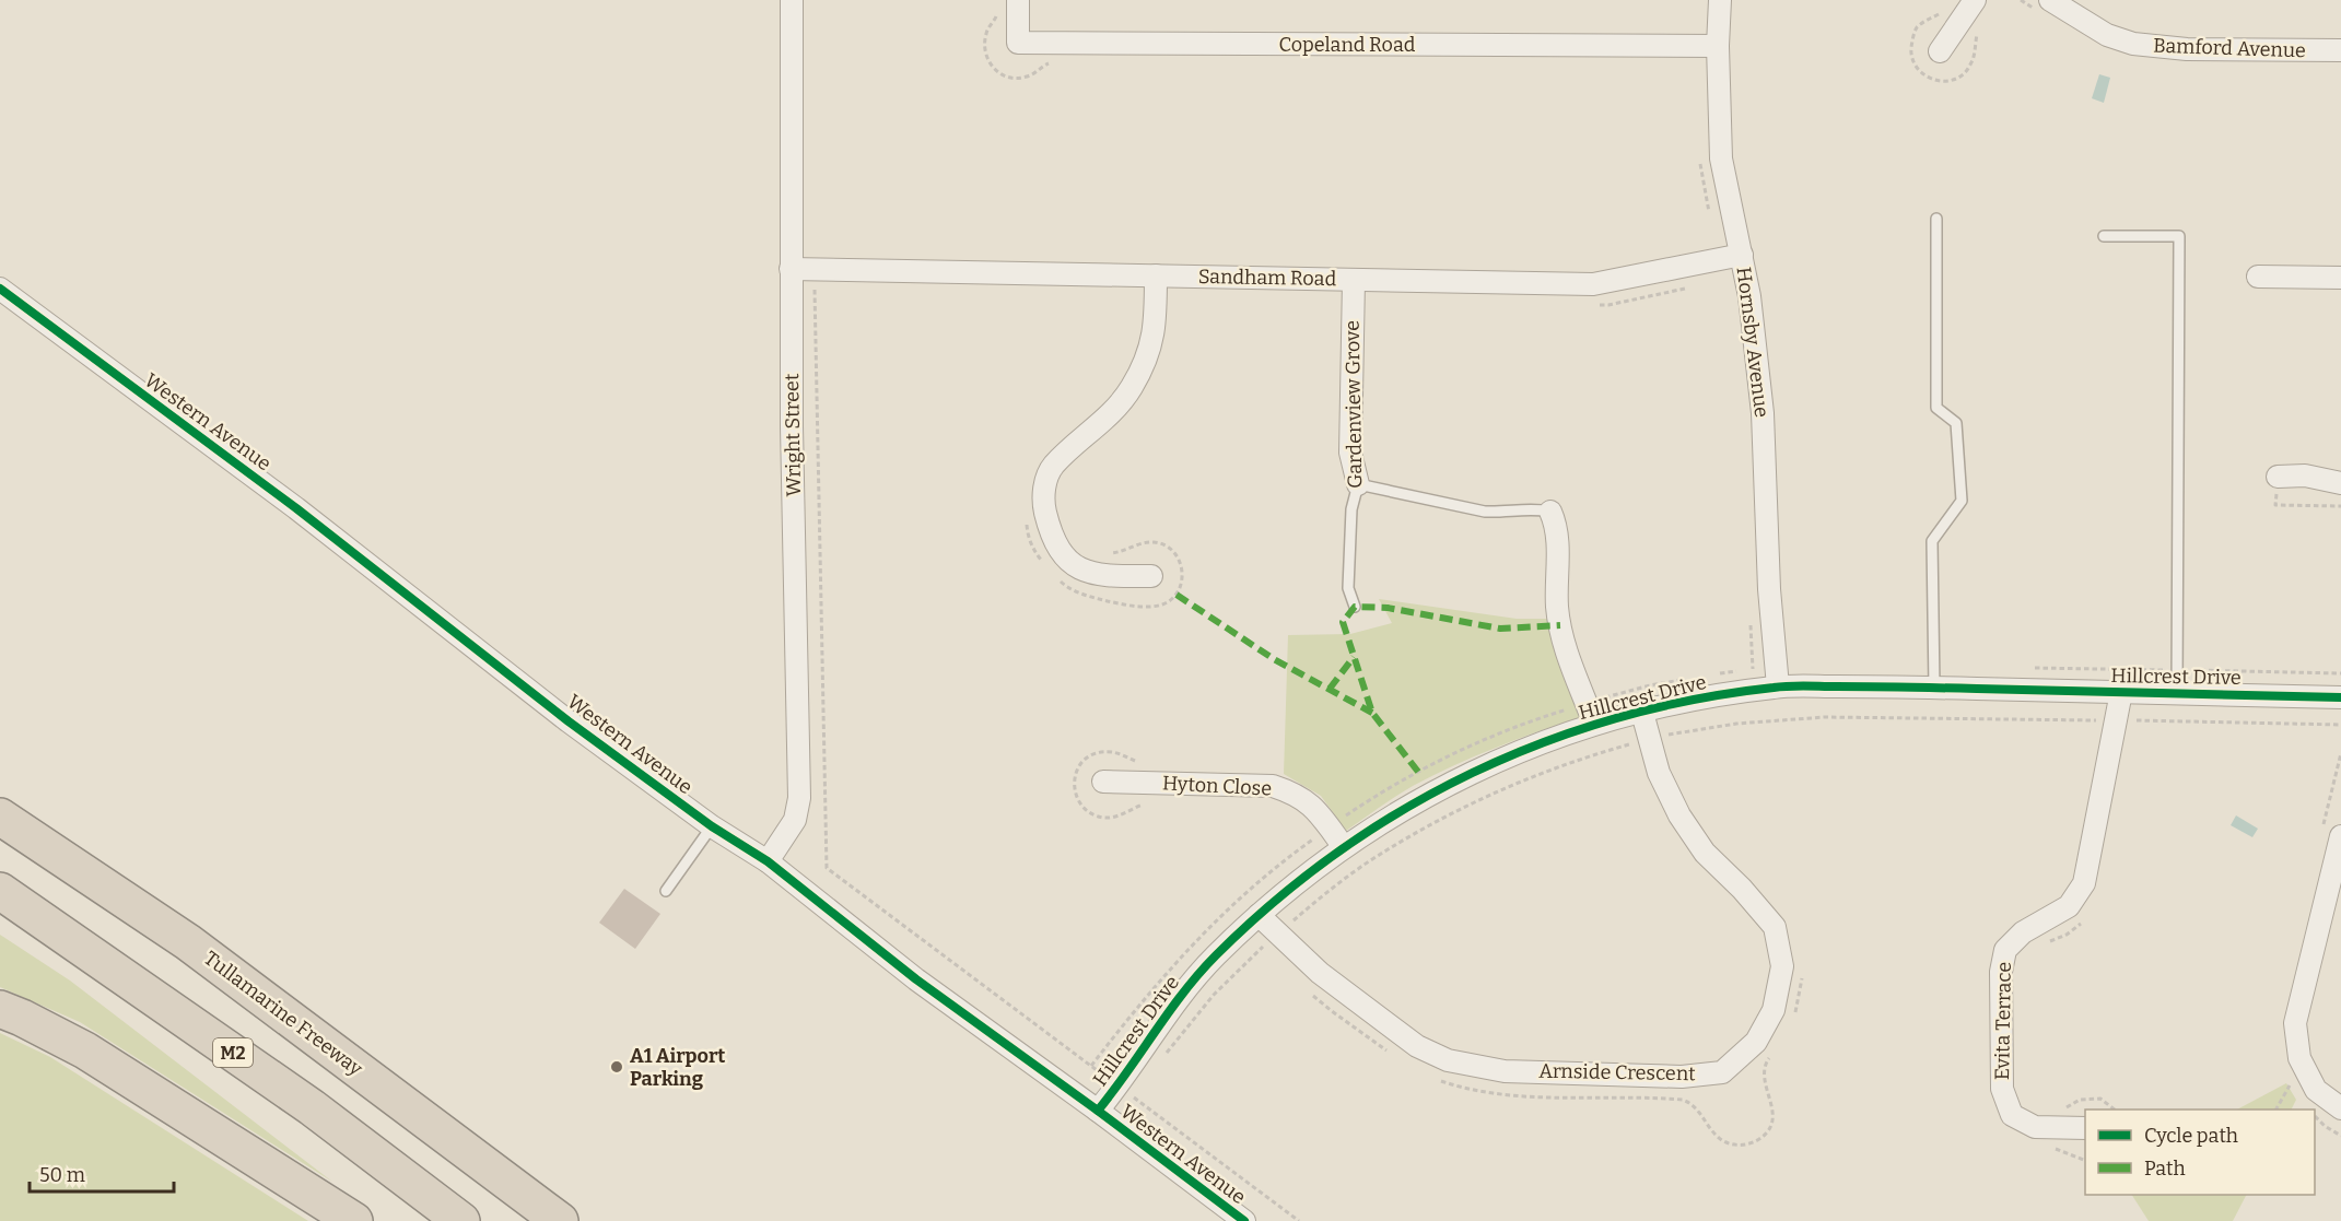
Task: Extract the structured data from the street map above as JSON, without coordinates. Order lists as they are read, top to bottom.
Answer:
{
  "streets": {
    "highway": ["Tullamarine Freeway", "M2"],
    "street": [
      "Copeland Road",
      "Bamford Avenue",
      "Sandham Road",
      "Hornsby Avenue",
      "Gardenview Grove",
      "Western Avenue",
      "Wright Street",
      "Hillcrest Drive",
      "Hyton Close",
      "Evita Terrace",
      "Arnside Crescent"
    ]
  },
  "crossings": [
    ["Copeland Road", "Hornsby Avenue"],
    ["Sandham Road", "Hornsby Avenue"],
    ["Sandham Road", "Gardenview Grove"],
    ["Sandham Road", "Wright Street"],
    ["Hornsby Avenue", "Hillcrest Drive"],
    ["Western Avenue", "Wright Street"],
    ["Western Avenue", "Hillcrest Drive"],
    ["Hillcrest Drive", "Hyton Close"],
    ["Hillcrest Drive", "Evita Terrace"],
    ["Hillcrest Drive", "Arnside Crescent"]
  ],
  "places": ["A1 Airport Parking"],
  "legend": ["Cycle path", "Path"],
  "scale_bar": "50 m"
}
